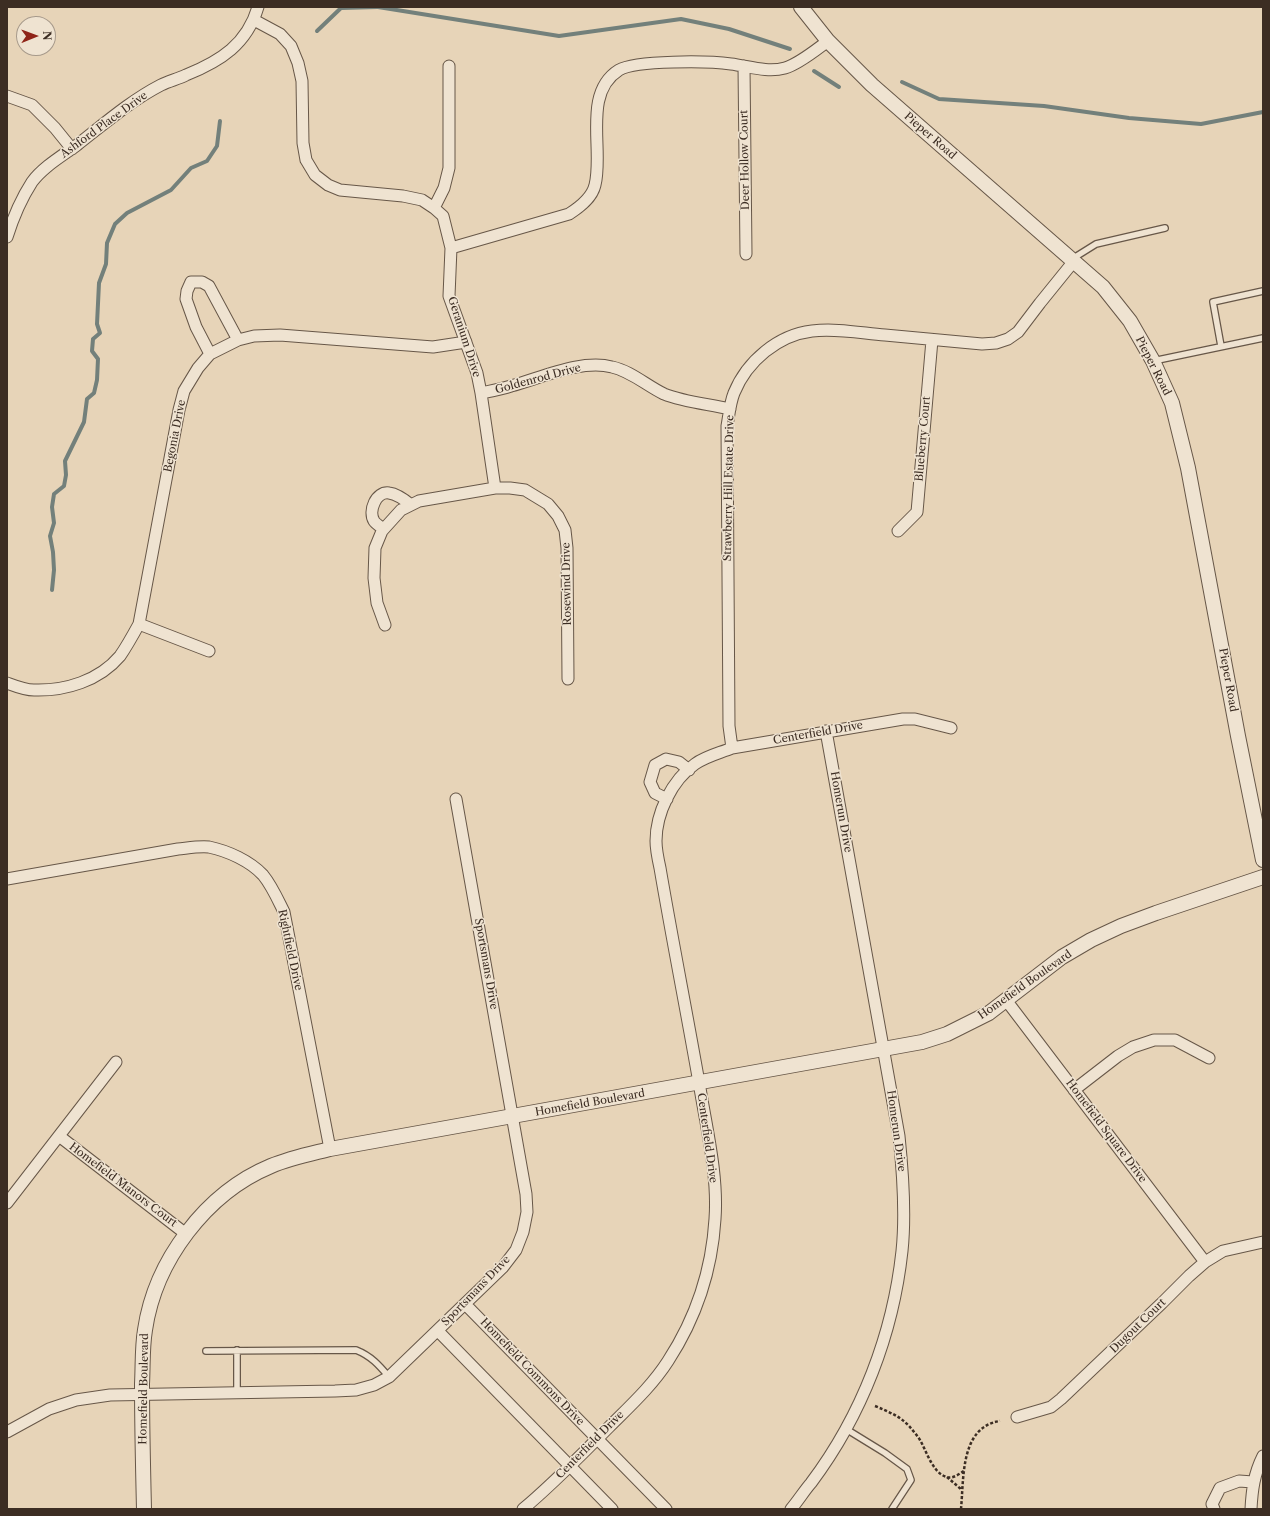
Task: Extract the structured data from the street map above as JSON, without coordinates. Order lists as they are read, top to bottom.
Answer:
{
  "streets": {
    "street": [
      "Ashford Place Drive",
      "Pieper Road",
      "Deer Hollow Court",
      "Geranium Drive",
      "Goldenrod Drive",
      "Begonia Drive",
      "Blueberry Court",
      "Strawberry Hill Estate Drive",
      "Rosewind Drive",
      "Centerfield Drive",
      "Homerun Drive",
      "Rightfield Drive",
      "Sportsmans Drive",
      "Homefield Boulevard",
      "Homefield Square Drive",
      "Homefield Manors Court",
      "Dugout Court",
      "Homefield Commons Drive"
    ]
  },
  "crossings": [
    ["Ashford Place Drive", "Geranium Drive"],
    ["Pieper Road", "Strawberry Hill Estate Drive"],
    ["Geranium Drive", "Goldenrod Drive"],
    ["Geranium Drive", "Begonia Drive"],
    ["Geranium Drive", "Rosewind Drive"],
    ["Goldenrod Drive", "Strawberry Hill Estate Drive"],
    ["Blueberry Court", "Strawberry Hill Estate Drive"],
    ["Strawberry Hill Estate Drive", "Centerfield Drive"],
    ["Centerfield Drive", "Homerun Drive"],
    ["Centerfield Drive", "Homefield Boulevard"],
    ["Centerfield Drive", "Homefield Commons Drive"],
    ["Homerun Drive", "Homefield Boulevard"],
    ["Rightfield Drive", "Homefield Boulevard"],
    ["Sportsmans Drive", "Homefield Boulevard"],
    ["Sportsmans Drive", "Homefield Commons Drive"],
    ["Homefield Boulevard", "Homefield Square Drive"],
    ["Homefield Boulevard", "Homefield Manors Court"],
    ["Homefield Square Drive", "Dugout Court"]
  ],
  "north": "right"
}
